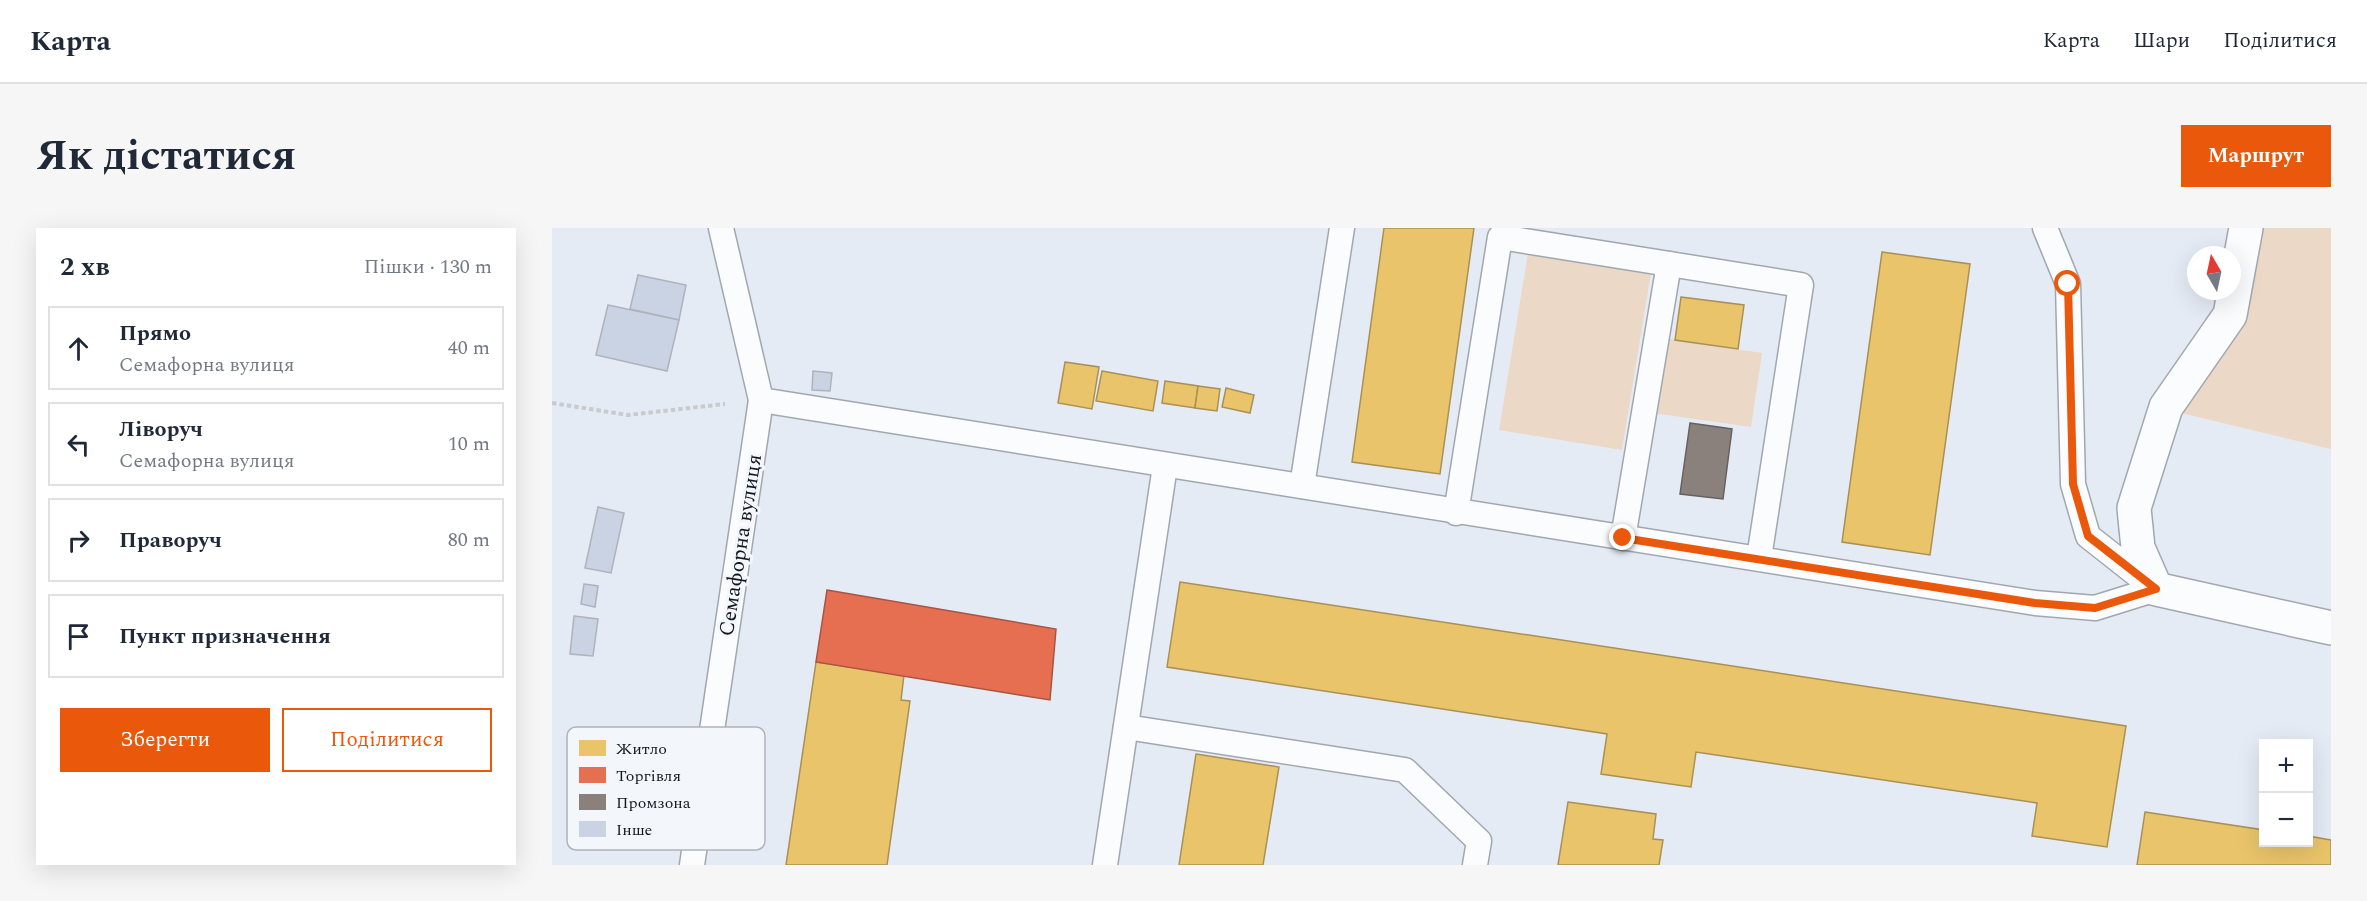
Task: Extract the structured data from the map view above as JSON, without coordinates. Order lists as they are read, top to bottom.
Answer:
{
  "streets": {
    "lane": ["Семафорна вулиця"]
  },
  "legend": [
    "Житло",
    "Торгівля",
    "Промзона",
    "Інше"
  ],
  "north": "top",
  "page": {
    "header": "Карта",
    "nav": ["Карта", "Шари", "Поділитися"],
    "title": "Як дістатися",
    "buttons": [
      "Маршрут",
      ["Зберегти", "Поділитися"]
    ],
    "heading": ["2 хв", "Пішки · 130 m"],
    "list": [
      ["Прямо", "Семафорна вулиця", "40 m"],
      ["Ліворуч", "Семафорна вулиця", "10 m"],
      ["Праворуч", "80 m"],
      "Пункт призначення"
    ],
    "map_buttons": ["+", "−"]
  }
}
